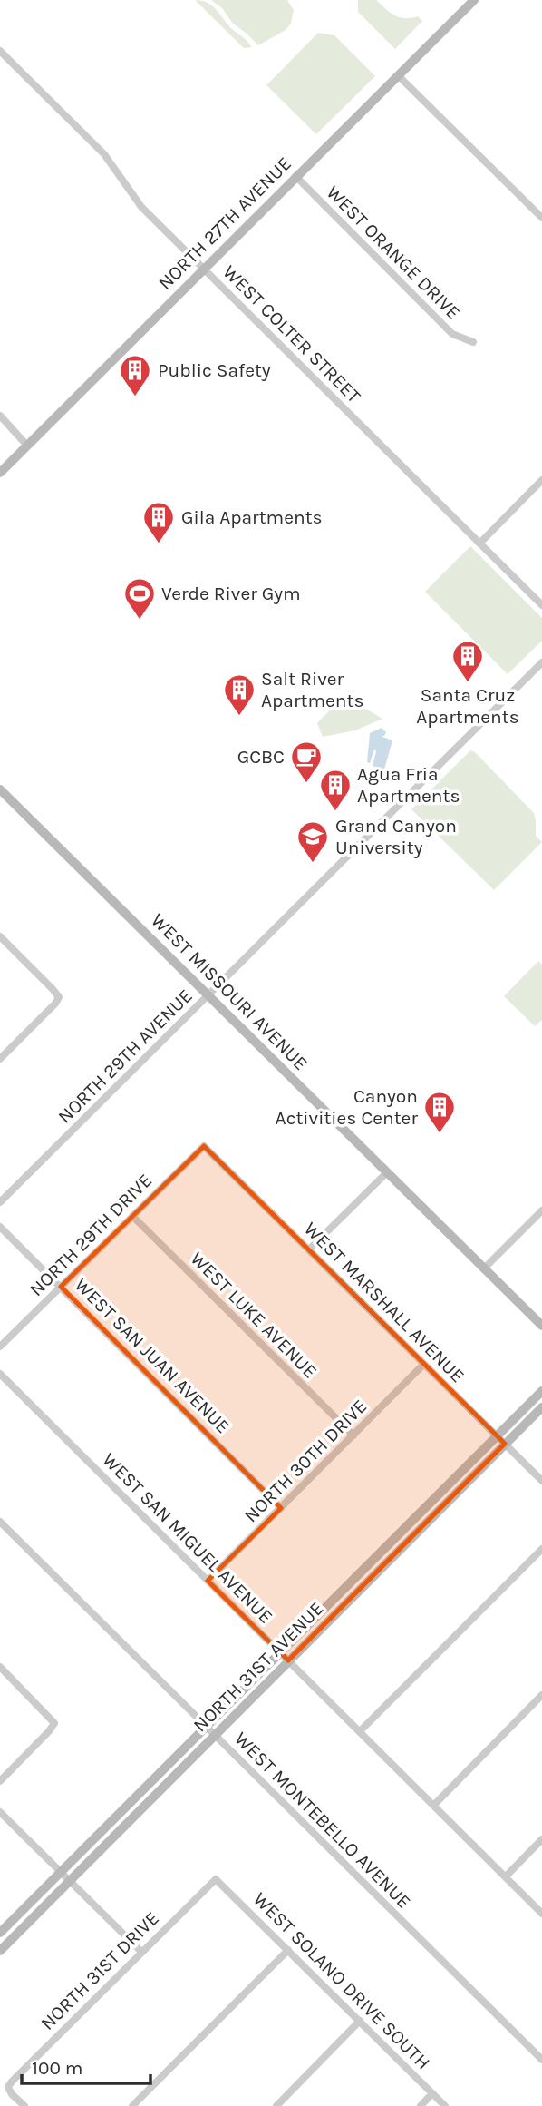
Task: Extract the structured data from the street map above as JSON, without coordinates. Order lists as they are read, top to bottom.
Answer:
{
  "streets": {
    "street": [
      "NORTH 27TH AVENUE",
      "WEST ORANGE DRIVE",
      "WEST COLTER STREET",
      "WEST MISSOURI AVENUE",
      "NORTH 29TH AVENUE",
      "NORTH 29TH DRIVE",
      "WEST MARSHALL AVENUE",
      "WEST LUKE AVENUE",
      "WEST SAN JUAN AVENUE",
      "NORTH 30TH DRIVE",
      "WEST SAN MIGUEL AVENUE",
      "NORTH 31ST AVENUE",
      "WEST MONTEBELLO AVENUE",
      "NORTH 31ST DRIVE",
      "WEST SOLANO DRIVE SOUTH"
    ]
  },
  "crossings": [
    ["NORTH 27TH AVENUE", "WEST ORANGE DRIVE"],
    ["NORTH 27TH AVENUE", "WEST COLTER STREET"],
    ["WEST MISSOURI AVENUE", "NORTH 29TH AVENUE"],
    ["NORTH 29TH DRIVE", "WEST MARSHALL AVENUE"],
    ["NORTH 29TH DRIVE", "WEST LUKE AVENUE"],
    ["NORTH 29TH DRIVE", "WEST SAN JUAN AVENUE"],
    ["WEST MARSHALL AVENUE", "NORTH 30TH DRIVE"],
    ["WEST MARSHALL AVENUE", "NORTH 31ST AVENUE"],
    ["WEST LUKE AVENUE", "NORTH 30TH DRIVE"],
    ["WEST SAN JUAN AVENUE", "NORTH 30TH DRIVE"],
    ["NORTH 30TH DRIVE", "WEST SAN MIGUEL AVENUE"],
    ["WEST SAN MIGUEL AVENUE", "NORTH 31ST AVENUE"],
    ["NORTH 31ST AVENUE", "WEST MONTEBELLO AVENUE"],
    ["NORTH 31ST DRIVE", "WEST SOLANO DRIVE SOUTH"]
  ],
  "places": {
    "building": [
      "Public Safety",
      "Gila Apartments",
      "Santa Cruz Apartments",
      "Salt River Apartments",
      "Agua Fria Apartments",
      "Canyon Activities Center"
    ],
    "sports": ["Verde River Gym"],
    "cafe": ["GCBC"],
    "school or university": ["Grand Canyon University"]
  },
  "scale_bar": "100 m"
}
